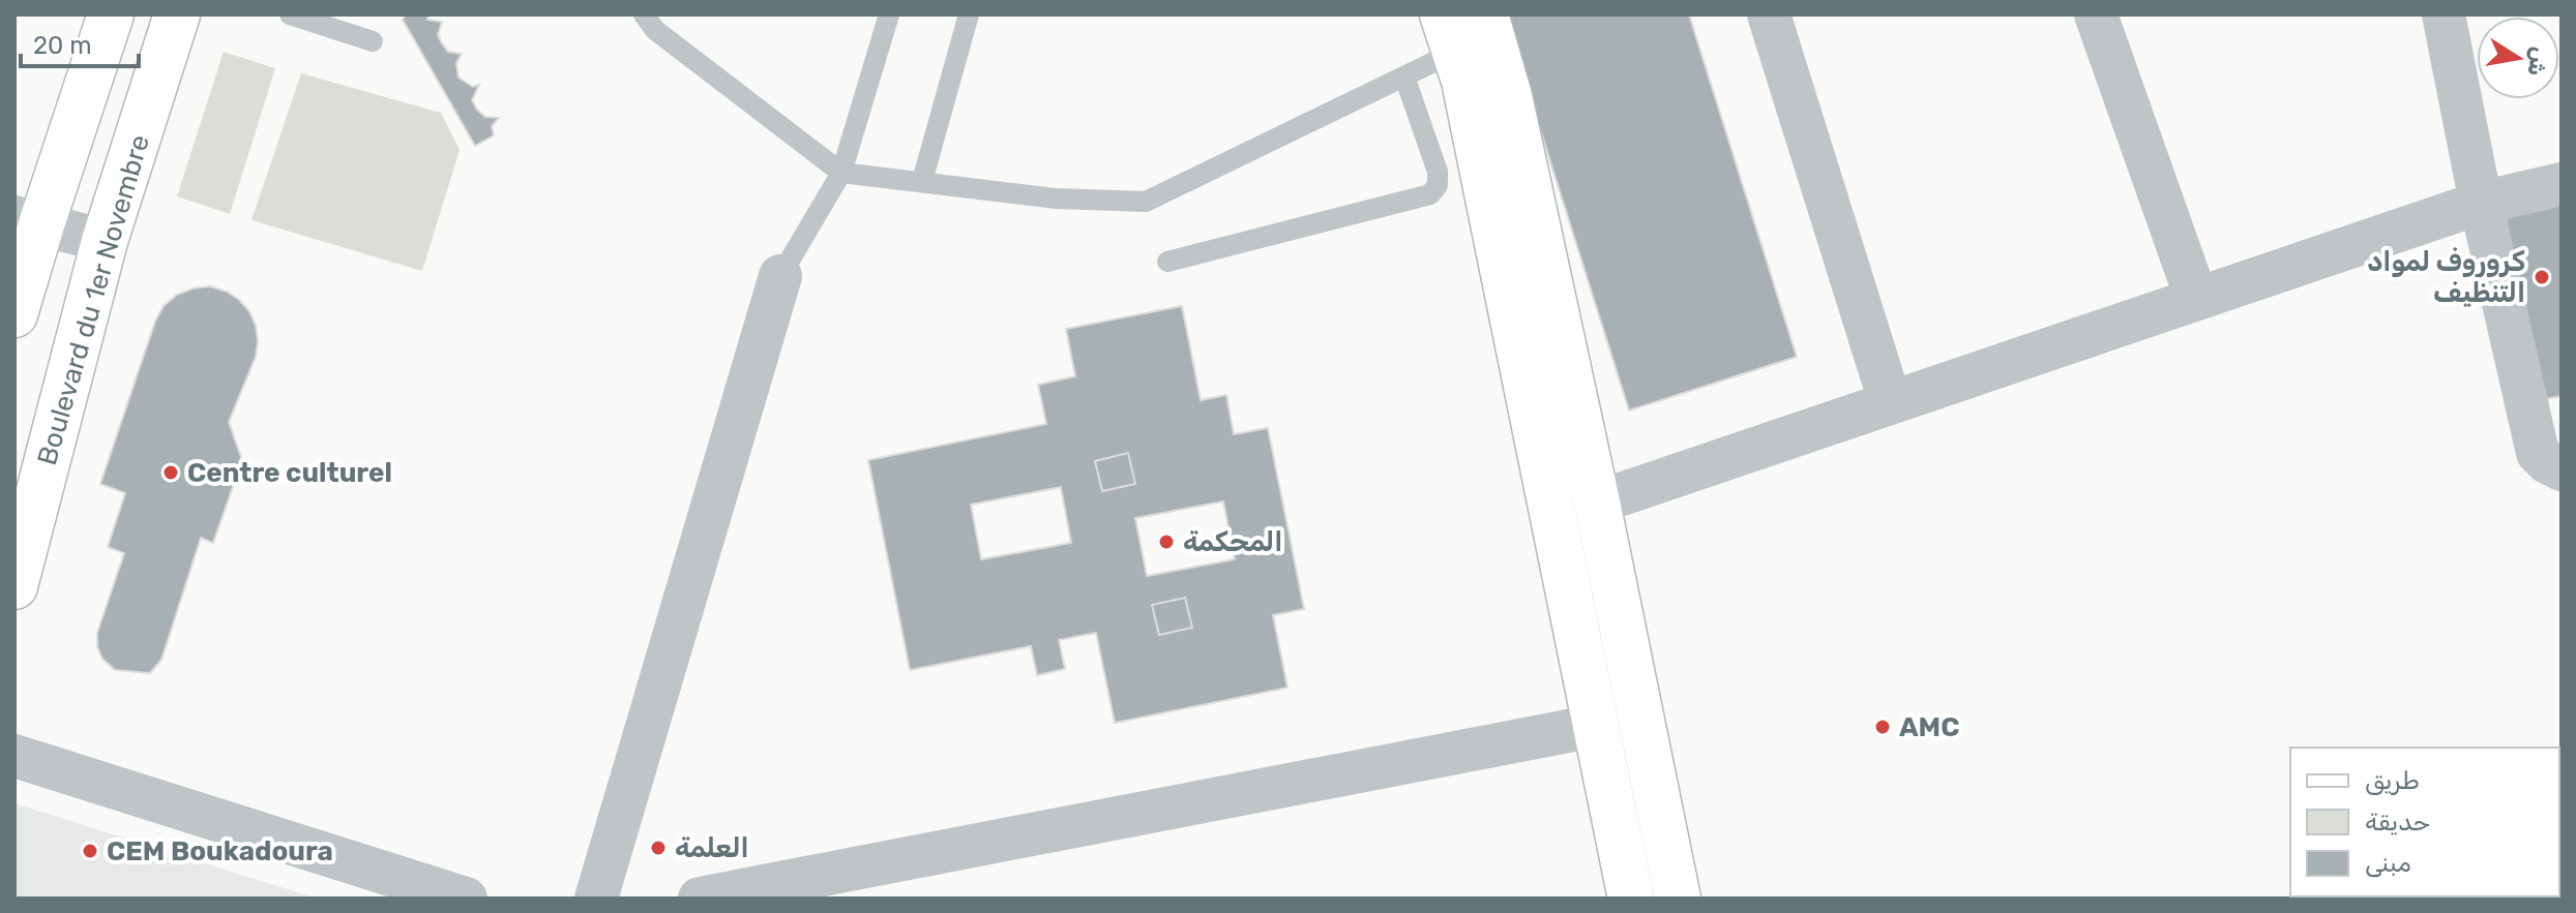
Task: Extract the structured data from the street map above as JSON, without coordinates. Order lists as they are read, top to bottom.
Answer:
{
  "streets": {
    "main road": ["Boulevard du 1er Novembre"]
  },
  "places": [
    "كروروف لمواد التنظيف",
    "Centre culturel",
    "المحكمة",
    "AMC",
    "العلمة",
    "CEM Boukadoura"
  ],
  "legend": ["طريق", "حديقة", "مبنى"],
  "scale_bar": "20 m",
  "north": "right"
}
